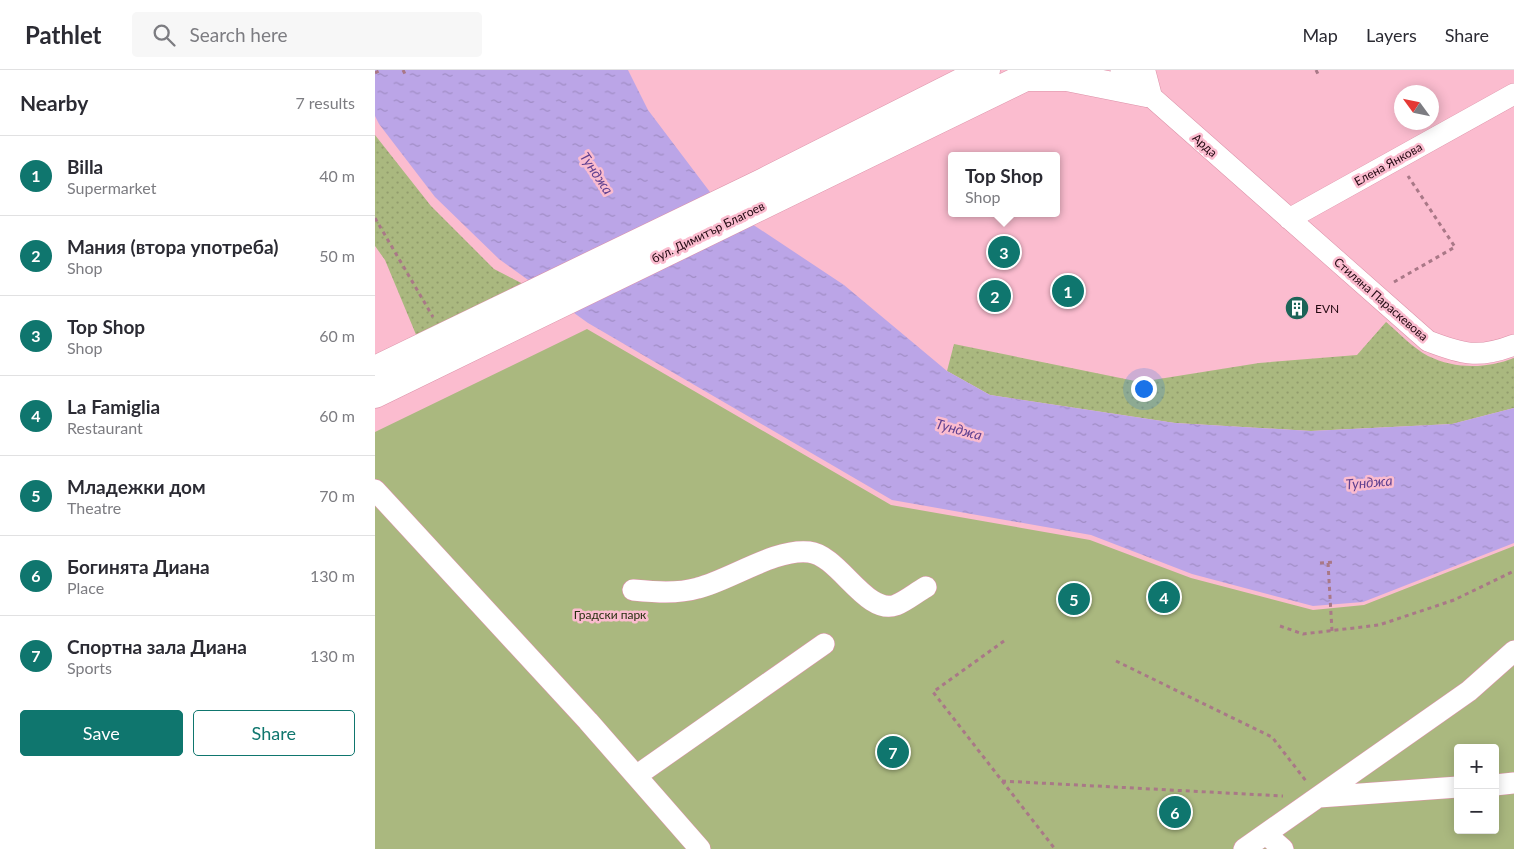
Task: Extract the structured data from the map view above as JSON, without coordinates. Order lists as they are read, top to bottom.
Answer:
{
  "streets": {
    "main road": ["бул. Димитър Благоев"],
    "street": ["Арда", "Елена Янкова", "Стиляна Параскевова"]
  },
  "crossings": [
    ["Арда", "Елена Янкова"],
    ["Арда", "Стиляна Параскевова"],
    ["Елена Янкова", "Стиляна Параскевова"]
  ],
  "water": ["Тунджа"],
  "parks": ["Градски парк"],
  "places": {
    "building": ["EVN"]
  },
  "north": "top left",
  "page": {
    "header": "Pathlet",
    "search": "Search here",
    "nav": ["Map", "Layers", "Share"],
    "heading": ["Nearby", "7 results"],
    "list": [
      {
        "mark": "1",
        "name": "Billa",
        "note": "Supermarket",
        "value": "40 m"
      },
      {
        "mark": "2",
        "name": "Мания (втора употреба)",
        "note": "Shop",
        "value": "50 m"
      },
      {
        "mark": "3",
        "name": "Top Shop",
        "note": "Shop",
        "value": "60 m"
      },
      {
        "mark": "4",
        "name": "La Famiglia",
        "note": "Restaurant",
        "value": "60 m"
      },
      {
        "mark": "5",
        "name": "Младежки дом",
        "note": "Theatre",
        "value": "70 m"
      },
      {
        "mark": "6",
        "name": "Богинята Диана",
        "note": "Place",
        "value": "130 m"
      },
      {
        "mark": "7",
        "name": "Спортна зала Диана",
        "note": "Sports",
        "value": "130 m"
      }
    ],
    "popup": ["Top Shop", "Shop"],
    "pins": [
      "3",
      "1",
      "2",
      "4",
      "5",
      "7",
      "6"
    ],
    "buttons": ["Save", "Share"],
    "map_buttons": ["+", "−"]
  }
}
